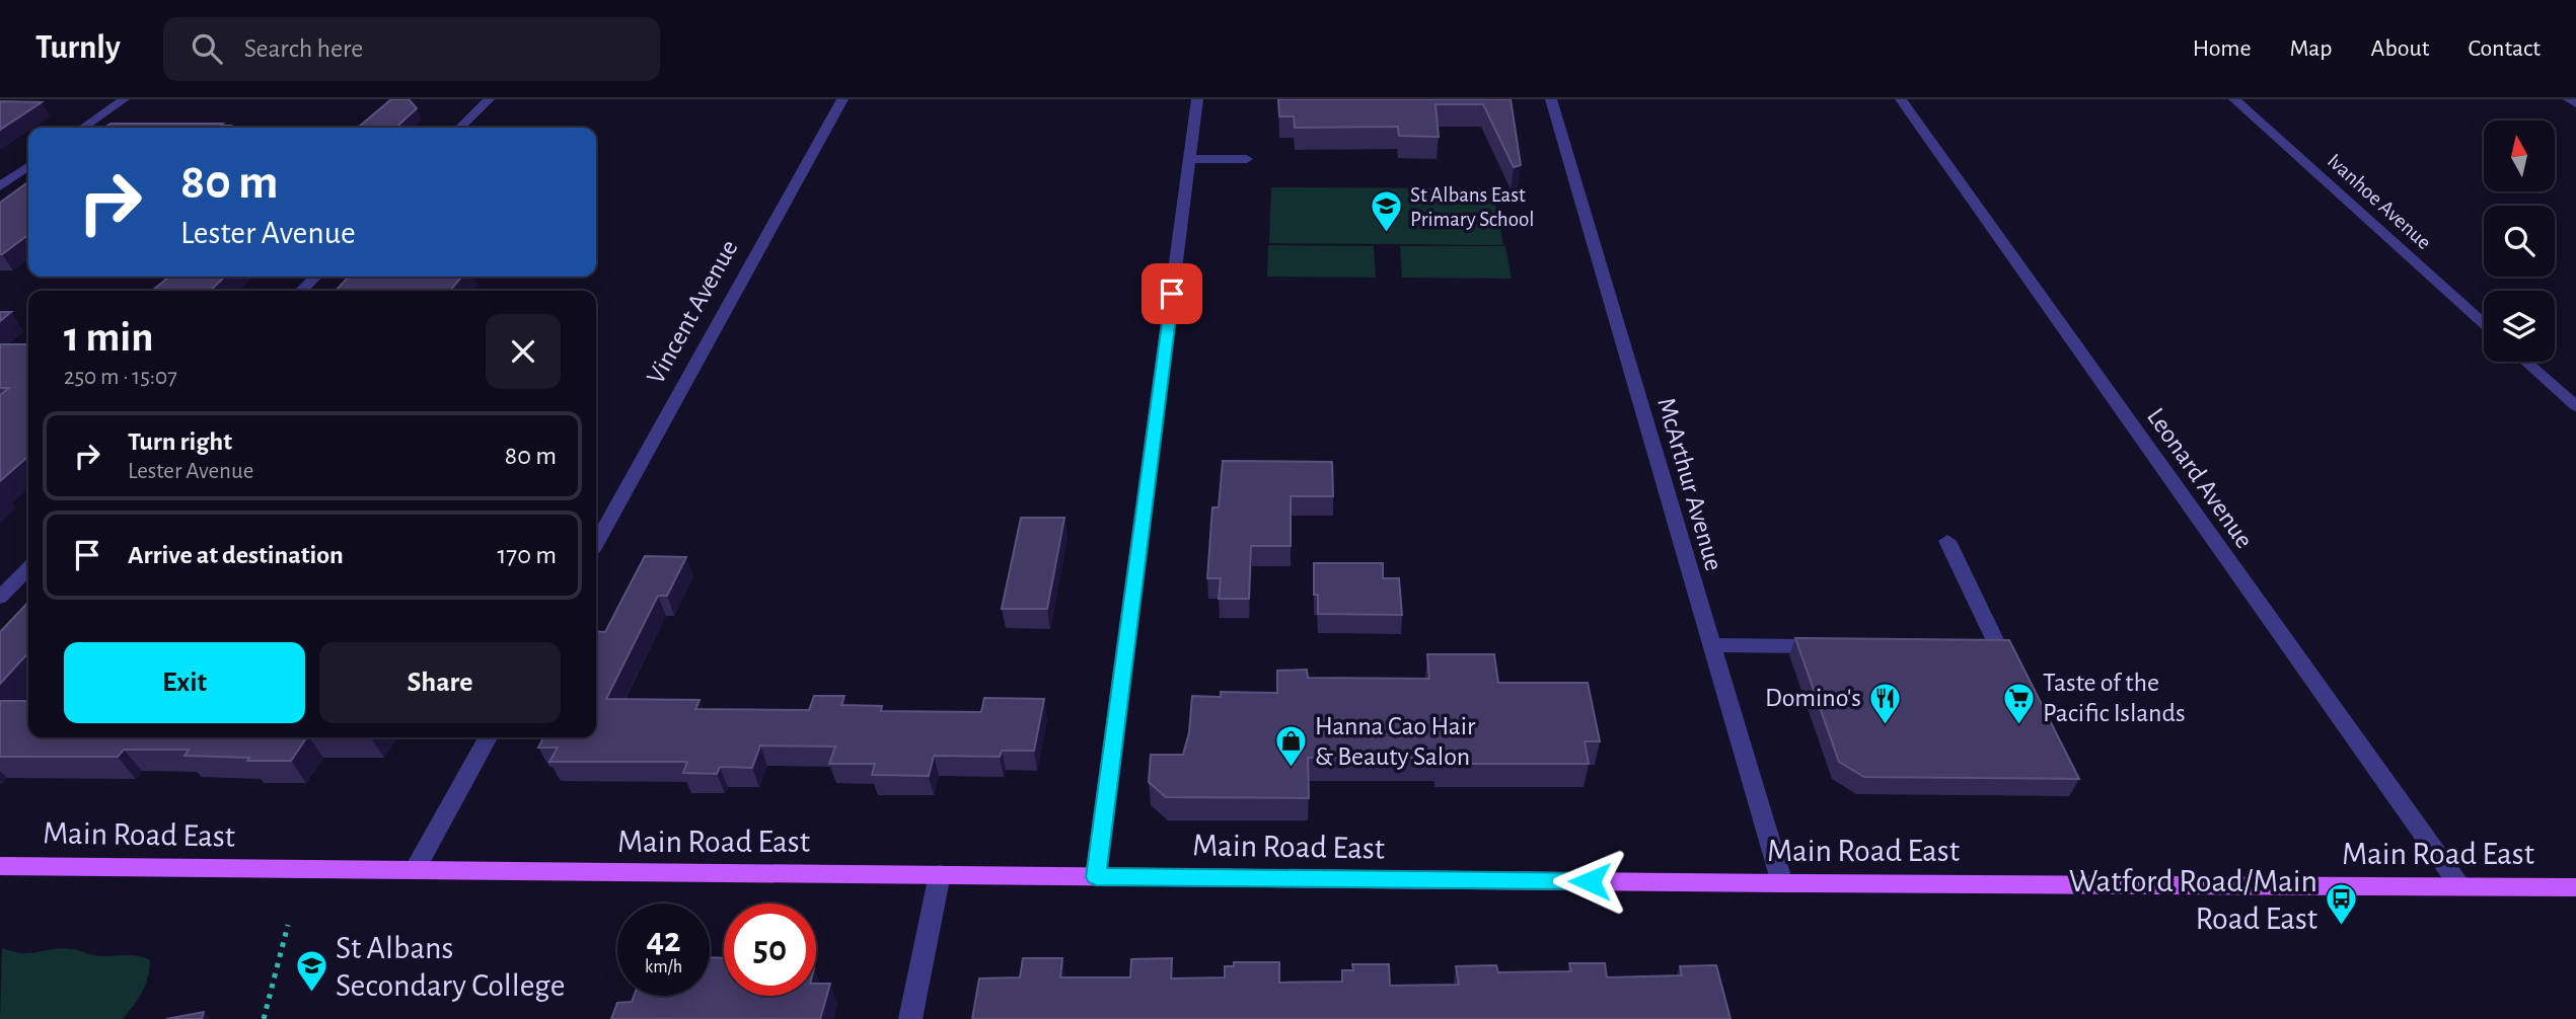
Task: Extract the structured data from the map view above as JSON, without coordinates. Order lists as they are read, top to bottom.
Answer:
{
  "streets": {
    "main road": ["Main Road East"],
    "street": [
      "Ivanhoe Avenue",
      "Vincent Avenue",
      "Leonard Avenue",
      "McArthur Avenue"
    ]
  },
  "crossings": [
    ["Leonard Avenue", "Main Road East"],
    ["McArthur Avenue", "Main Road East"]
  ],
  "places": {
    "school or university": ["St Albans East Primary School", "St Albans Secondary College"],
    "restaurant": ["Domino's"],
    "supermarket": ["Taste of the Pacific Islands"],
    "shop": ["Hanna Cao Hair & Beauty Salon"],
    "bus stop": ["Watford Road/Main Road East"]
  },
  "north": "top",
  "page": {
    "header": "Turnly",
    "search": "Search here",
    "nav": [
      "Home",
      "Map",
      "About",
      "Contact"
    ],
    "turn": ["80 m", "Lester Avenue"],
    "heading": ["1 min", "250 m · 15:07"],
    "list": [
      {
        "name": "Turn right",
        "note": "Lester Avenue",
        "value": "80 m"
      },
      {
        "name": "Arrive at destination",
        "value": "170 m"
      }
    ],
    "buttons": ["Exit", "Share"],
    "speed": "42 km/h",
    "limit": "50"
  }
}
